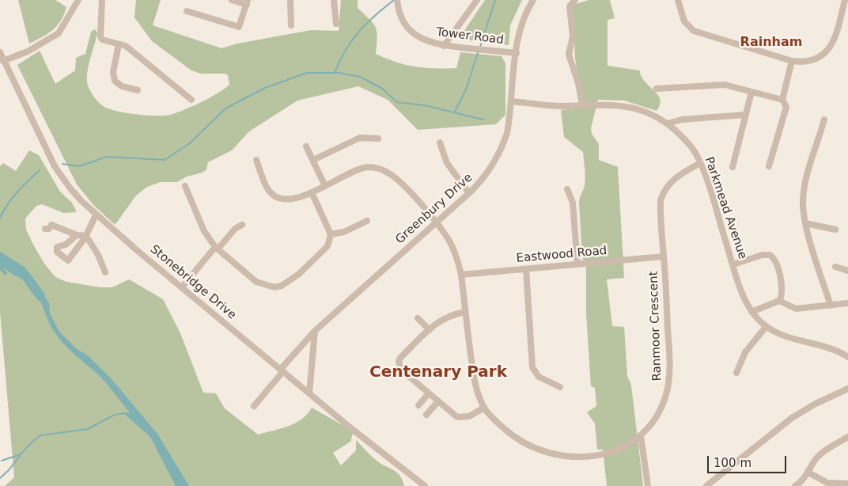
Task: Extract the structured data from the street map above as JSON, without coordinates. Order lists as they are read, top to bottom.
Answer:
{
  "streets": {
    "street": [
      "Tower Road",
      "Parkmead Avenue",
      "Greenbury Drive",
      "Eastwood Road",
      "Stonebridge Drive",
      "Ranmoor Crescent"
    ]
  },
  "crossings": [
    ["Tower Road", "Greenbury Drive"],
    ["Parkmead Avenue", "Greenbury Drive"],
    ["Parkmead Avenue", "Ranmoor Crescent"],
    ["Greenbury Drive", "Stonebridge Drive"],
    ["Greenbury Drive", "Ranmoor Crescent"],
    ["Eastwood Road", "Ranmoor Crescent"]
  ],
  "districts": ["Rainham", "Centenary Park"],
  "scale_bar": "100 m"
}
